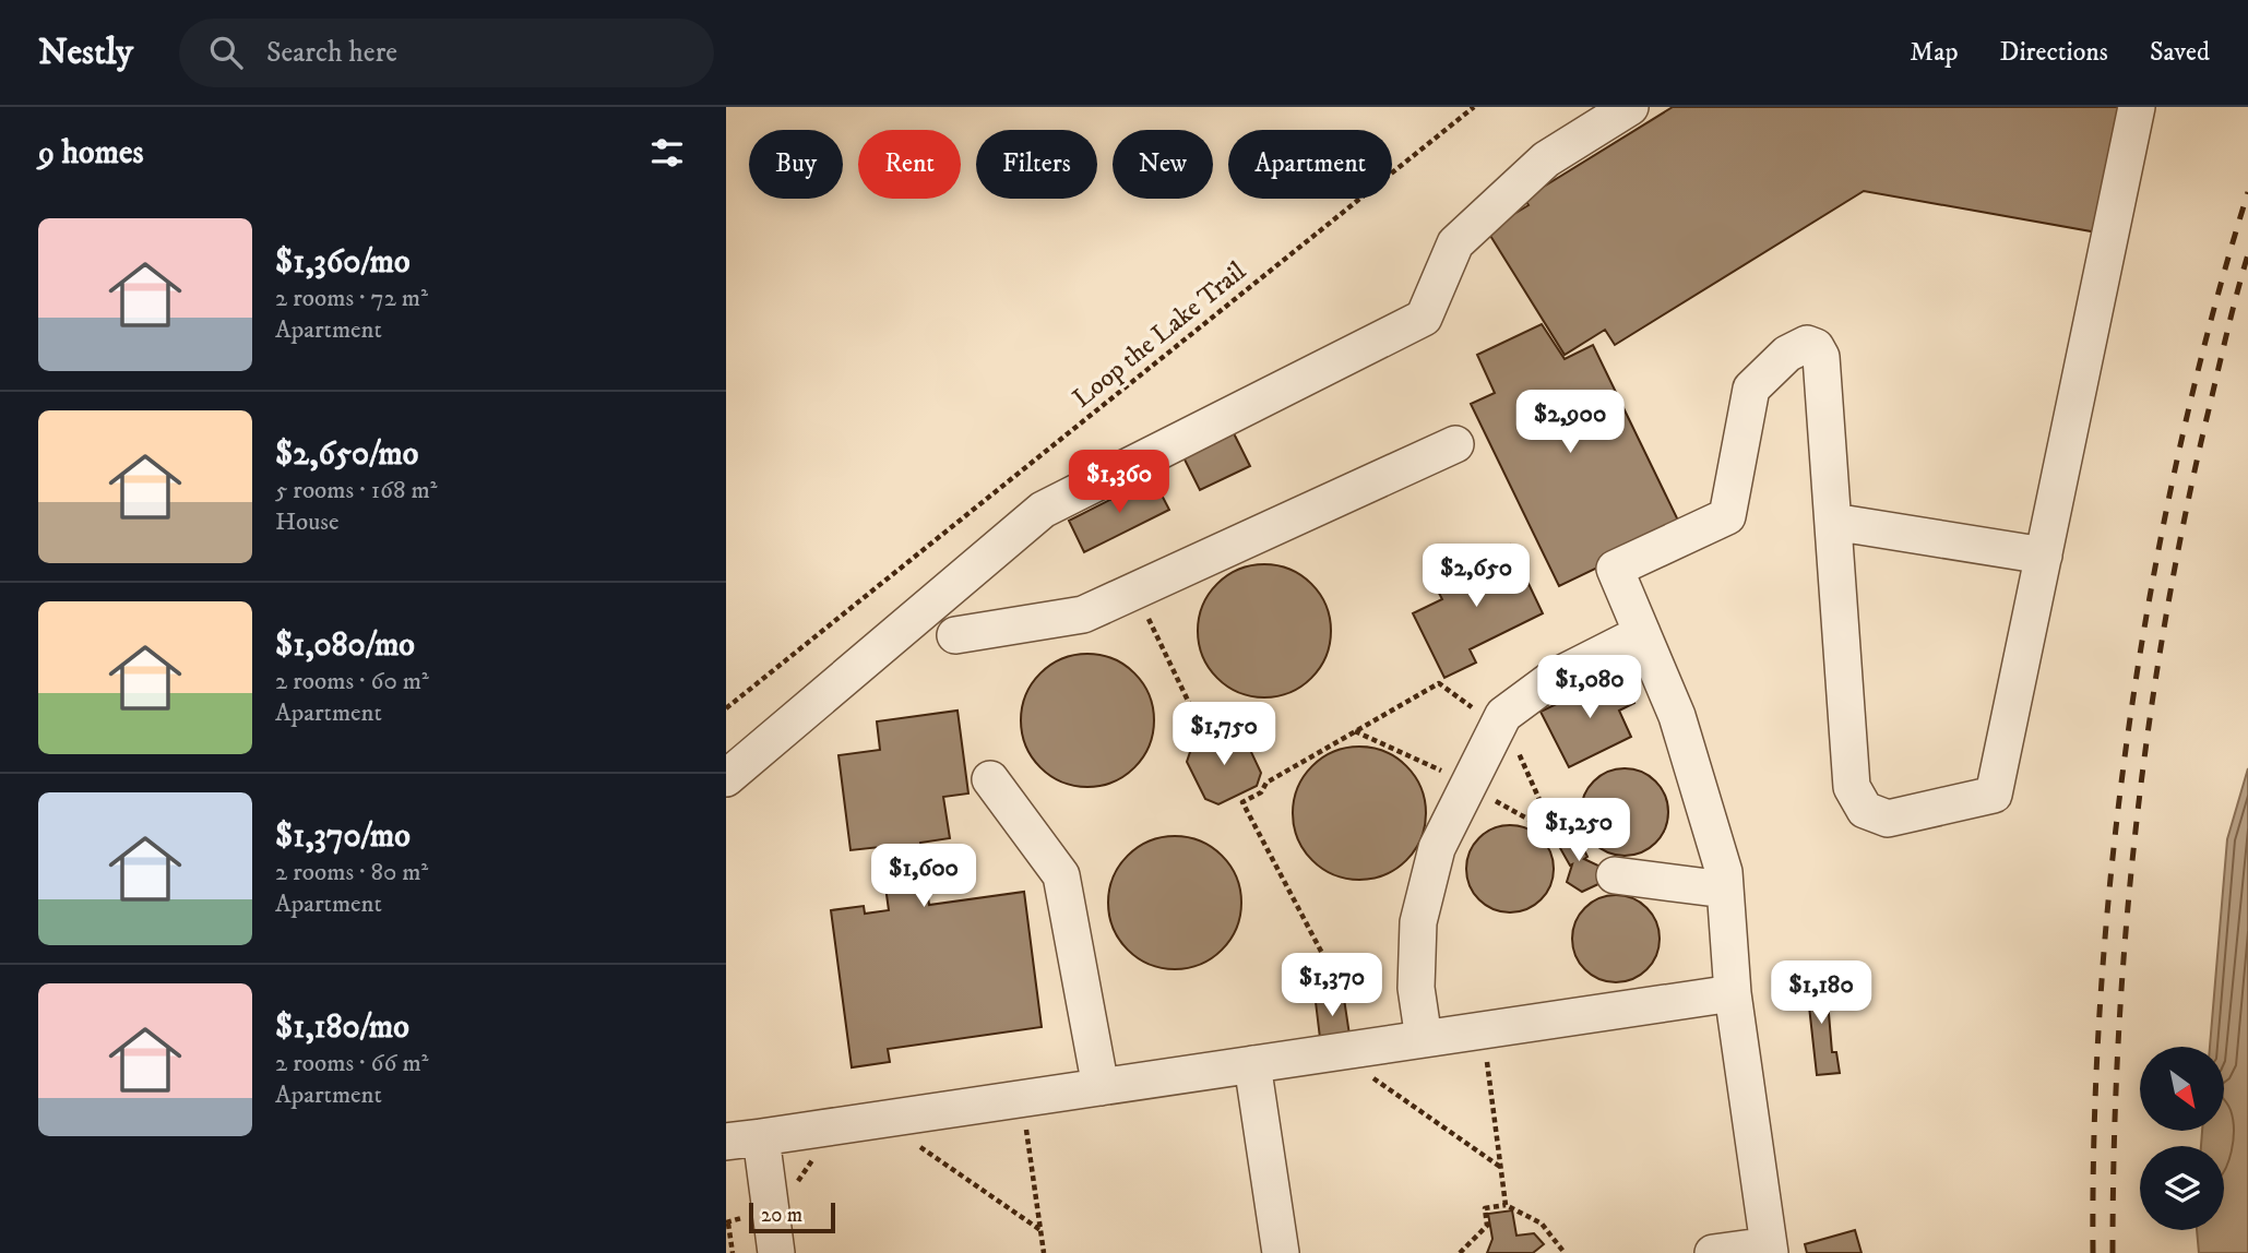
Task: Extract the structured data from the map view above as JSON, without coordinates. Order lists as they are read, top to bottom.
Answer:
{
  "streets": {
    "path": ["Loop the Lake Trail"]
  },
  "scale_bar": "20 m",
  "north": "bottom right",
  "page": {
    "header": "Nestly",
    "search": "Search here",
    "nav": ["Map", "Directions", "Saved"],
    "heading": "9 homes",
    "chip": [
      "Buy",
      "Rent",
      "Filters",
      "New",
      "Apartment"
    ],
    "list": [
      {
        "name": "$1,360/mo",
        "note": "2 rooms · 72 m² · Apartment"
      },
      {
        "name": "$2,650/mo",
        "note": "5 rooms · 168 m² · House"
      },
      {
        "name": "$1,080/mo",
        "note": "2 rooms · 60 m² · Apartment"
      },
      {
        "name": "$1,370/mo",
        "note": "2 rooms · 80 m² · Apartment"
      },
      {
        "name": "$1,180/mo",
        "note": "2 rooms · 66 m² · Apartment"
      }
    ],
    "price": [
      "$2,900",
      "$1,360",
      "$2,650",
      "$1,080",
      "$1,750",
      "$1,250",
      "$1,600",
      "$1,370",
      "$1,180"
    ],
    "scale": "20 m"
  }
}
